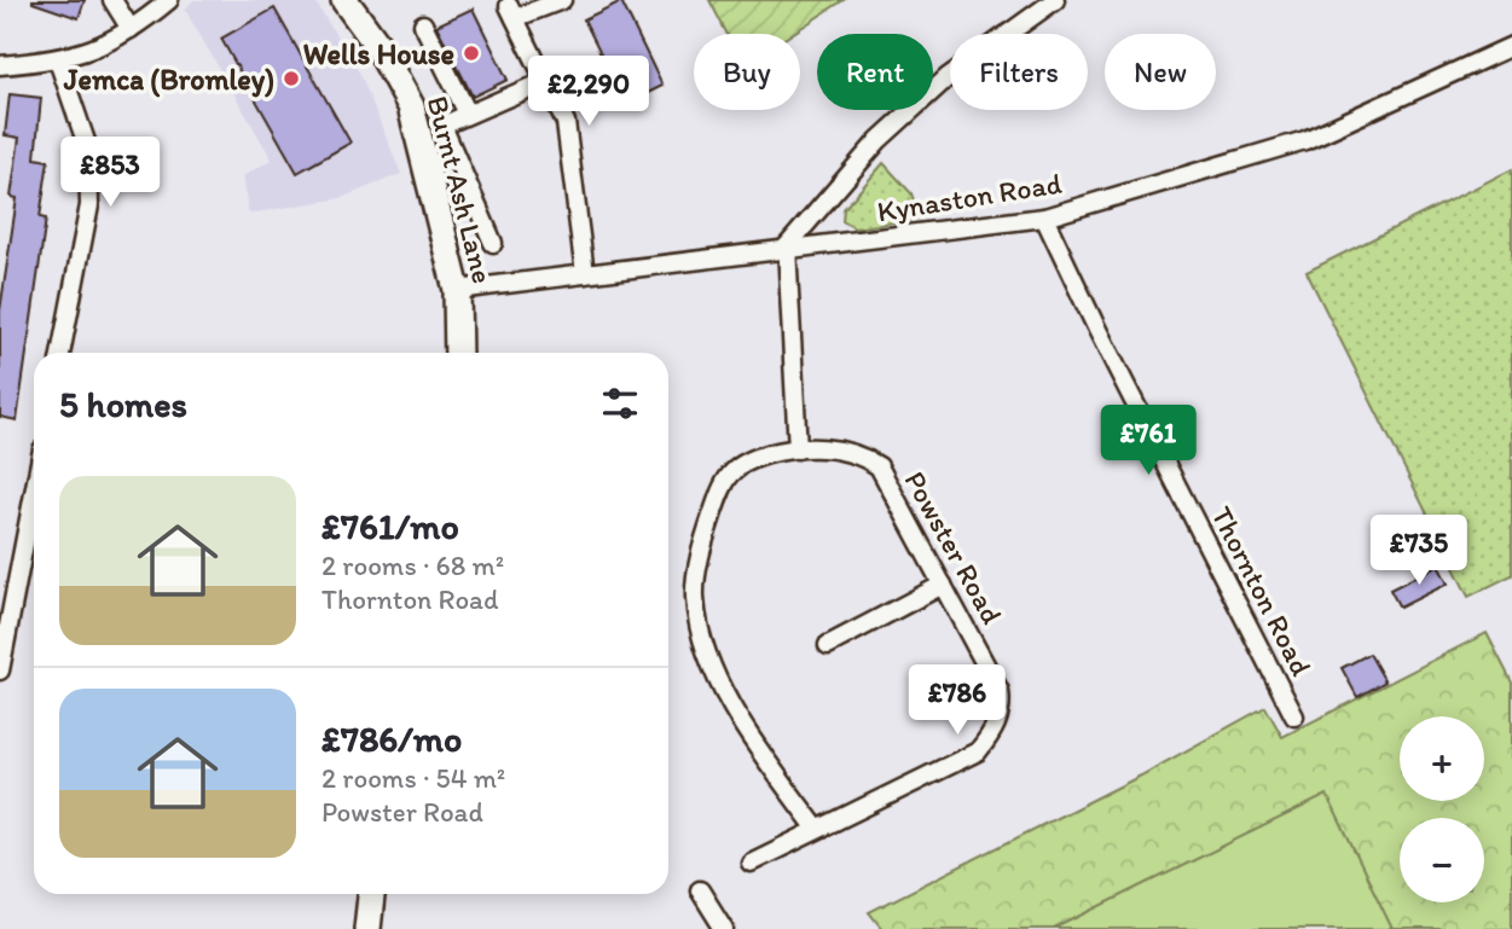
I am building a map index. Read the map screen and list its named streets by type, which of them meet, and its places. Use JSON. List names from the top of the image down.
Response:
{
  "streets": {
    "main road": ["Burnt Ash Lane"],
    "street": ["Kynaston Road", "Powster Road", "Thornton Road"]
  },
  "crossings": [
    ["Burnt Ash Lane", "Kynaston Road"],
    ["Kynaston Road", "Thornton Road"]
  ],
  "places": ["Wells House", "Jemca (Bromley)"],
  "page": {
    "chip": [
      "Buy",
      "Rent",
      "Filters",
      "New"
    ],
    "price": [
      "£2,290",
      "£853",
      "£761",
      "£735",
      "£786"
    ],
    "heading": "5 homes",
    "list": [
      {
        "name": "£761/mo",
        "note": "2 rooms · 68 m² · Thornton Road"
      },
      {
        "name": "£786/mo",
        "note": "2 rooms · 54 m² · Powster Road"
      }
    ],
    "map_buttons": ["+", "−"]
  }
}
